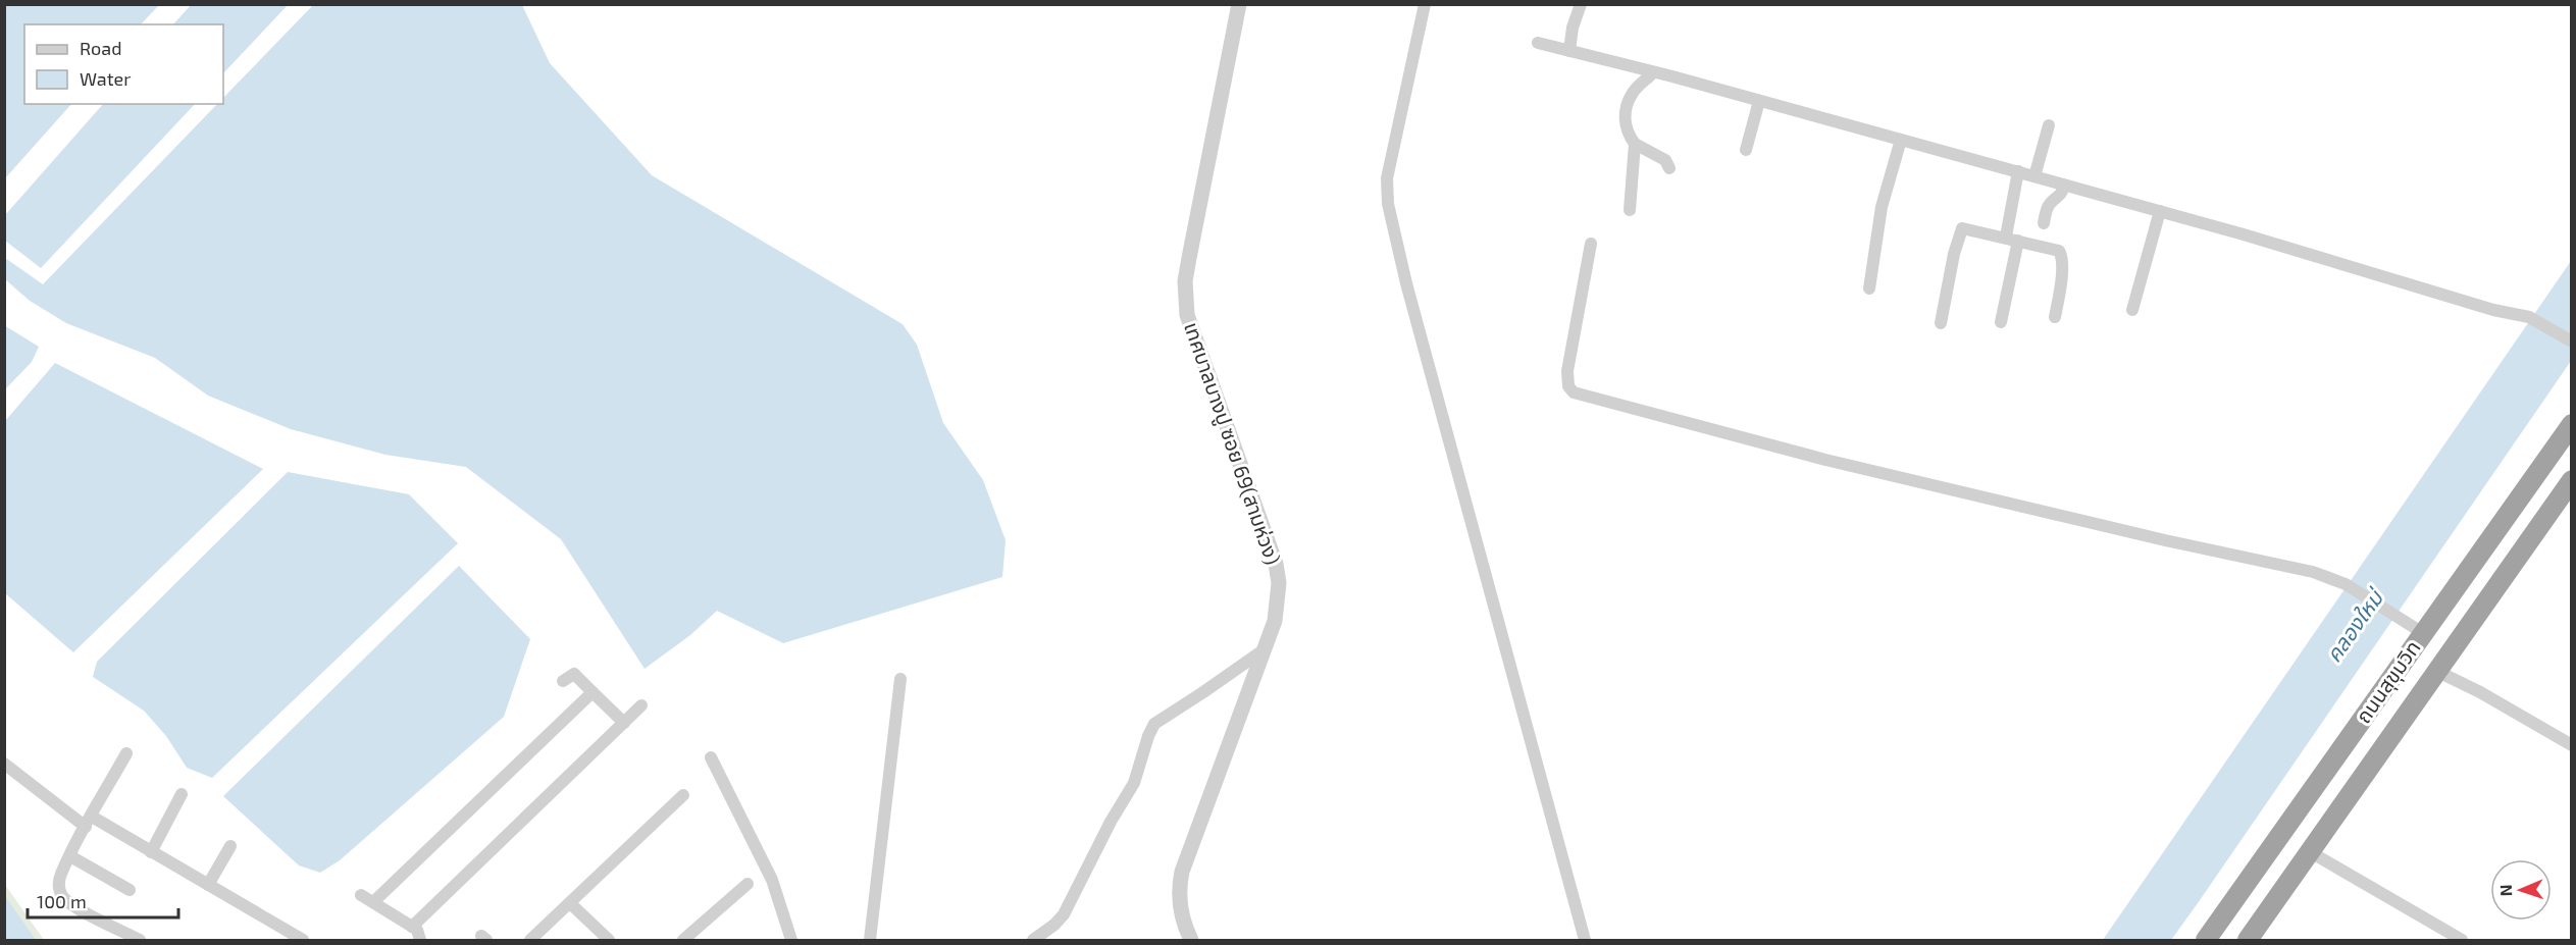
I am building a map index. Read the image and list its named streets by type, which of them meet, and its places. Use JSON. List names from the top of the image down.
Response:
{
  "streets": {
    "highway": ["ถนนสุขุมวิท"],
    "street": ["เทศบาลบางปู ซอย 69(สามห่วง)"]
  },
  "water": ["คลองใหม่"],
  "legend": ["Road", "Water"],
  "scale_bar": "100 m",
  "north": "left"
}
